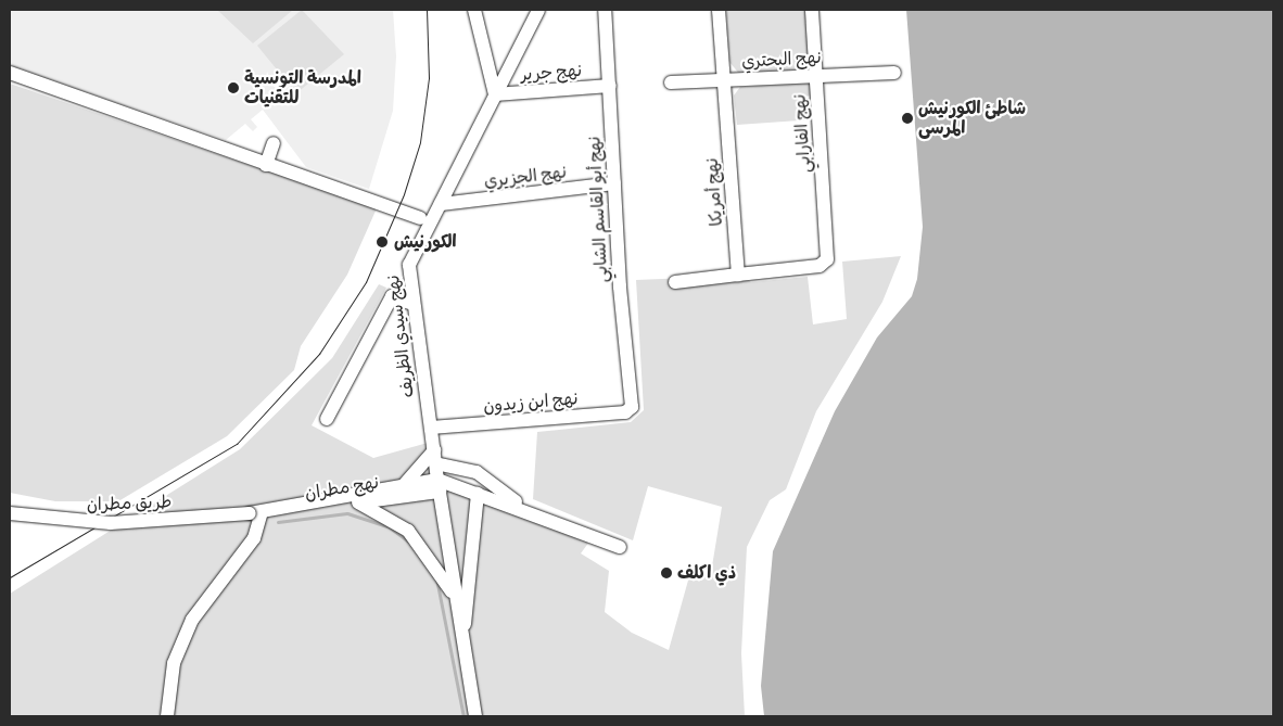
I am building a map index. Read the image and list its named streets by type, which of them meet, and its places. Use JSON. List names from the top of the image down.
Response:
{
  "streets": {
    "street": [
      "نهج البحتري",
      "نهج جرير",
      "نهج الفارابي",
      "نهج الجزيري",
      "نهج أمريكا",
      "نهج أبو القاسم الشابي",
      "نهج سيدي الظريف",
      "نهج ابن زيدون",
      "نهج مطران",
      "طريق مطران"
    ]
  },
  "crossings": [
    ["نهج البحتري", "نهج الفارابي"],
    ["نهج البحتري", "نهج أمريكا"],
    ["نهج جرير", "نهج أبو القاسم الشابي"],
    ["نهج جرير", "نهج سيدي الظريف"],
    ["نهج الفارابي", "نهج أمريكا"],
    ["نهج الجزيري", "نهج أبو القاسم الشابي"],
    ["نهج الجزيري", "نهج سيدي الظريف"],
    ["نهج أبو القاسم الشابي", "نهج ابن زيدون"],
    ["نهج سيدي الظريف", "نهج ابن زيدون"],
    ["نهج سيدي الظريف", "نهج مطران"],
    ["نهج مطران", "طريق مطران"]
  ],
  "places": [
    "المدرسة التونسية للتقنيات",
    "شاطئ الكورنيش المرسى",
    "الكورنيش",
    "ذي اكلف"
  ]
}
